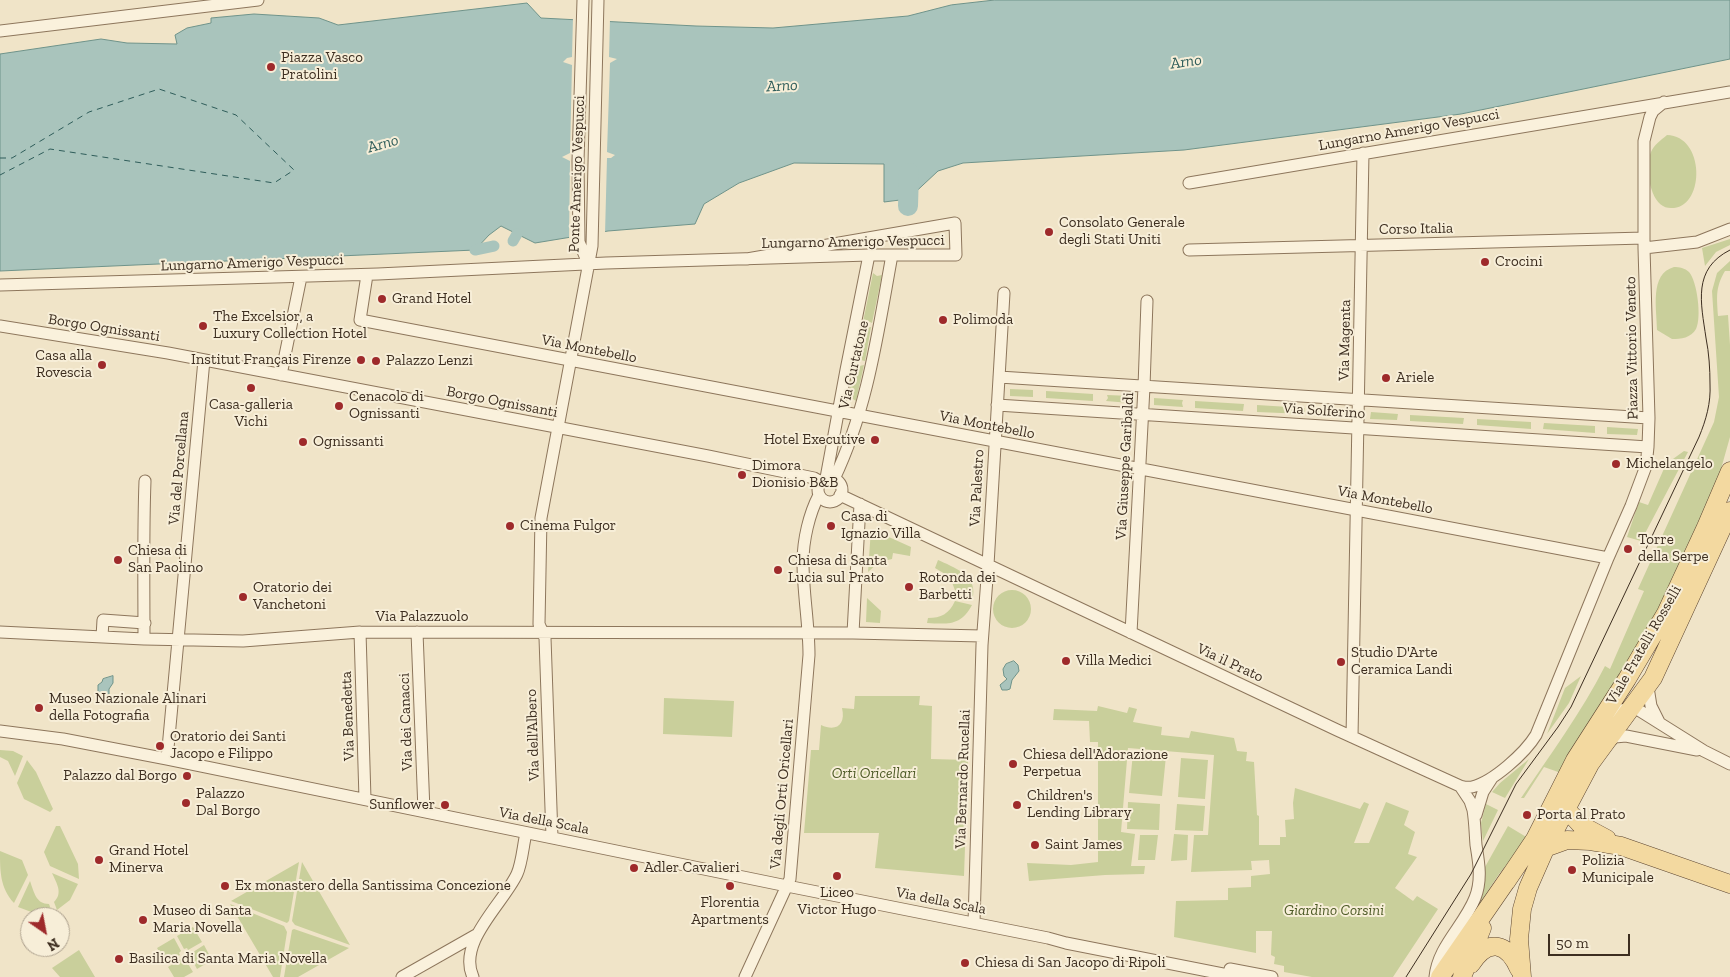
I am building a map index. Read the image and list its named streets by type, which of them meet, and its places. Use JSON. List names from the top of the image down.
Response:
{
  "streets": {
    "main road": ["Viale Fratelli Rosselli"],
    "street": [
      "Lungarno Amerigo Vespucci",
      "Ponte Amerigo Vespucci",
      "Corso Italia",
      "Borgo Ognissanti",
      "Via Magenta",
      "Piazza Vittorio Veneto",
      "Via Montebello",
      "Via Curtatone",
      "Via Solferino",
      "Via Giuseppe Garibaldi",
      "Via del Porcellana",
      "Via Palestro",
      "Via Palazzuolo",
      "Via il Prato",
      "Via Benedetta",
      "Via dei Canacci",
      "Via dell'Albero",
      "Via Bernardo Rucellai",
      "Via degli Orti Oricellari",
      "Via della Scala"
    ]
  },
  "crossings": [
    ["Lungarno Amerigo Vespucci", "Ponte Amerigo Vespucci"],
    ["Lungarno Amerigo Vespucci", "Via Magenta"],
    ["Lungarno Amerigo Vespucci", "Piazza Vittorio Veneto"],
    ["Lungarno Amerigo Vespucci", "Via Montebello"],
    ["Lungarno Amerigo Vespucci", "Via Curtatone"],
    ["Lungarno Amerigo Vespucci", "Via dell'Albero"],
    ["Ponte Amerigo Vespucci", "Via dell'Albero"],
    ["Corso Italia", "Via Magenta"],
    ["Corso Italia", "Piazza Vittorio Veneto"],
    ["Borgo Ognissanti", "Via Curtatone"],
    ["Borgo Ognissanti", "Via del Porcellana"],
    ["Borgo Ognissanti", "Via il Prato"],
    ["Borgo Ognissanti", "Via dell'Albero"],
    ["Borgo Ognissanti", "Via degli Orti Oricellari"],
    ["Via Magenta", "Via Montebello"],
    ["Via Magenta", "Via Solferino"],
    ["Via Magenta", "Via il Prato"],
    ["Piazza Vittorio Veneto", "Via Solferino"],
    ["Via Montebello", "Via Curtatone"],
    ["Via Montebello", "Via Giuseppe Garibaldi"],
    ["Via Montebello", "Via Palestro"],
    ["Via Montebello", "Via dell'Albero"],
    ["Via Curtatone", "Via il Prato"],
    ["Via Curtatone", "Via degli Orti Oricellari"],
    ["Via Solferino", "Via Giuseppe Garibaldi"],
    ["Via Solferino", "Via Palestro"],
    ["Via Giuseppe Garibaldi", "Via il Prato"],
    ["Via del Porcellana", "Via Palazzuolo"],
    ["Via del Porcellana", "Via della Scala"],
    ["Via Palestro", "Via il Prato"],
    ["Via Palazzuolo", "Via Benedetta"],
    ["Via Palazzuolo", "Via dei Canacci"],
    ["Via Palazzuolo", "Via dell'Albero"],
    ["Via Palazzuolo", "Via degli Orti Oricellari"],
    ["Via il Prato", "Via degli Orti Oricellari"],
    ["Via Benedetta", "Via della Scala"],
    ["Via dei Canacci", "Via della Scala"],
    ["Via dell'Albero", "Via della Scala"],
    ["Via Bernardo Rucellai", "Via della Scala"],
    ["Via degli Orti Oricellari", "Via della Scala"]
  ],
  "water": ["Arno"],
  "parks": ["Orti Oricellari", "Giardino Corsini"],
  "places": [
    "Piazza Vasco Pratolini",
    "Consolato Generale degli Stati Uniti",
    "Crocini",
    "Grand Hotel",
    "Polimoda",
    "The Excelsior, a Luxury Collection Hotel",
    "Institut Français Firenze",
    "Palazzo Lenzi",
    "Casa alla Rovescia",
    "Ariele",
    "Casa-galleria Vichi",
    "Cenacolo di Ognissanti",
    "Hotel Executive",
    "Ognissanti",
    "Michelangelo",
    "Dimora Dionisio B&B",
    "Cinema Fulgor",
    "Casa di Ignazio Villa",
    "Torre della Serpe",
    "Chiesa di San Paolino",
    "Chiesa di Santa Lucia sul Prato",
    "Rotonda dei Barbetti",
    "Oratorio dei Vanchetoni",
    "Villa Medici",
    "Studio D'Arte Ceramica Landi",
    "Museo Nazionale Alinari della Fotografia",
    "Oratorio dei Santi Jacopo e Filippo",
    "Chiesa dell'Adorazione Perpetua",
    "Palazzo dal Borgo",
    "Palazzo Dal Borgo",
    "Sunflower",
    "Children's Lending Library",
    "Porta al Prato",
    "Saint James",
    "Grand Hotel Minerva",
    "Adler Cavalieri",
    "Polizia Municipale",
    "Liceo Victor Hugo",
    "Ex monastero della Santissima Concezione",
    "Florentia Apartments",
    "Museo di Santa Maria Novella",
    "Basilica di Santa Maria Novella",
    "Chiesa di San Jacopo di Ripoli"
  ],
  "scale_bar": "50 m",
  "north": "bottom right"
}
